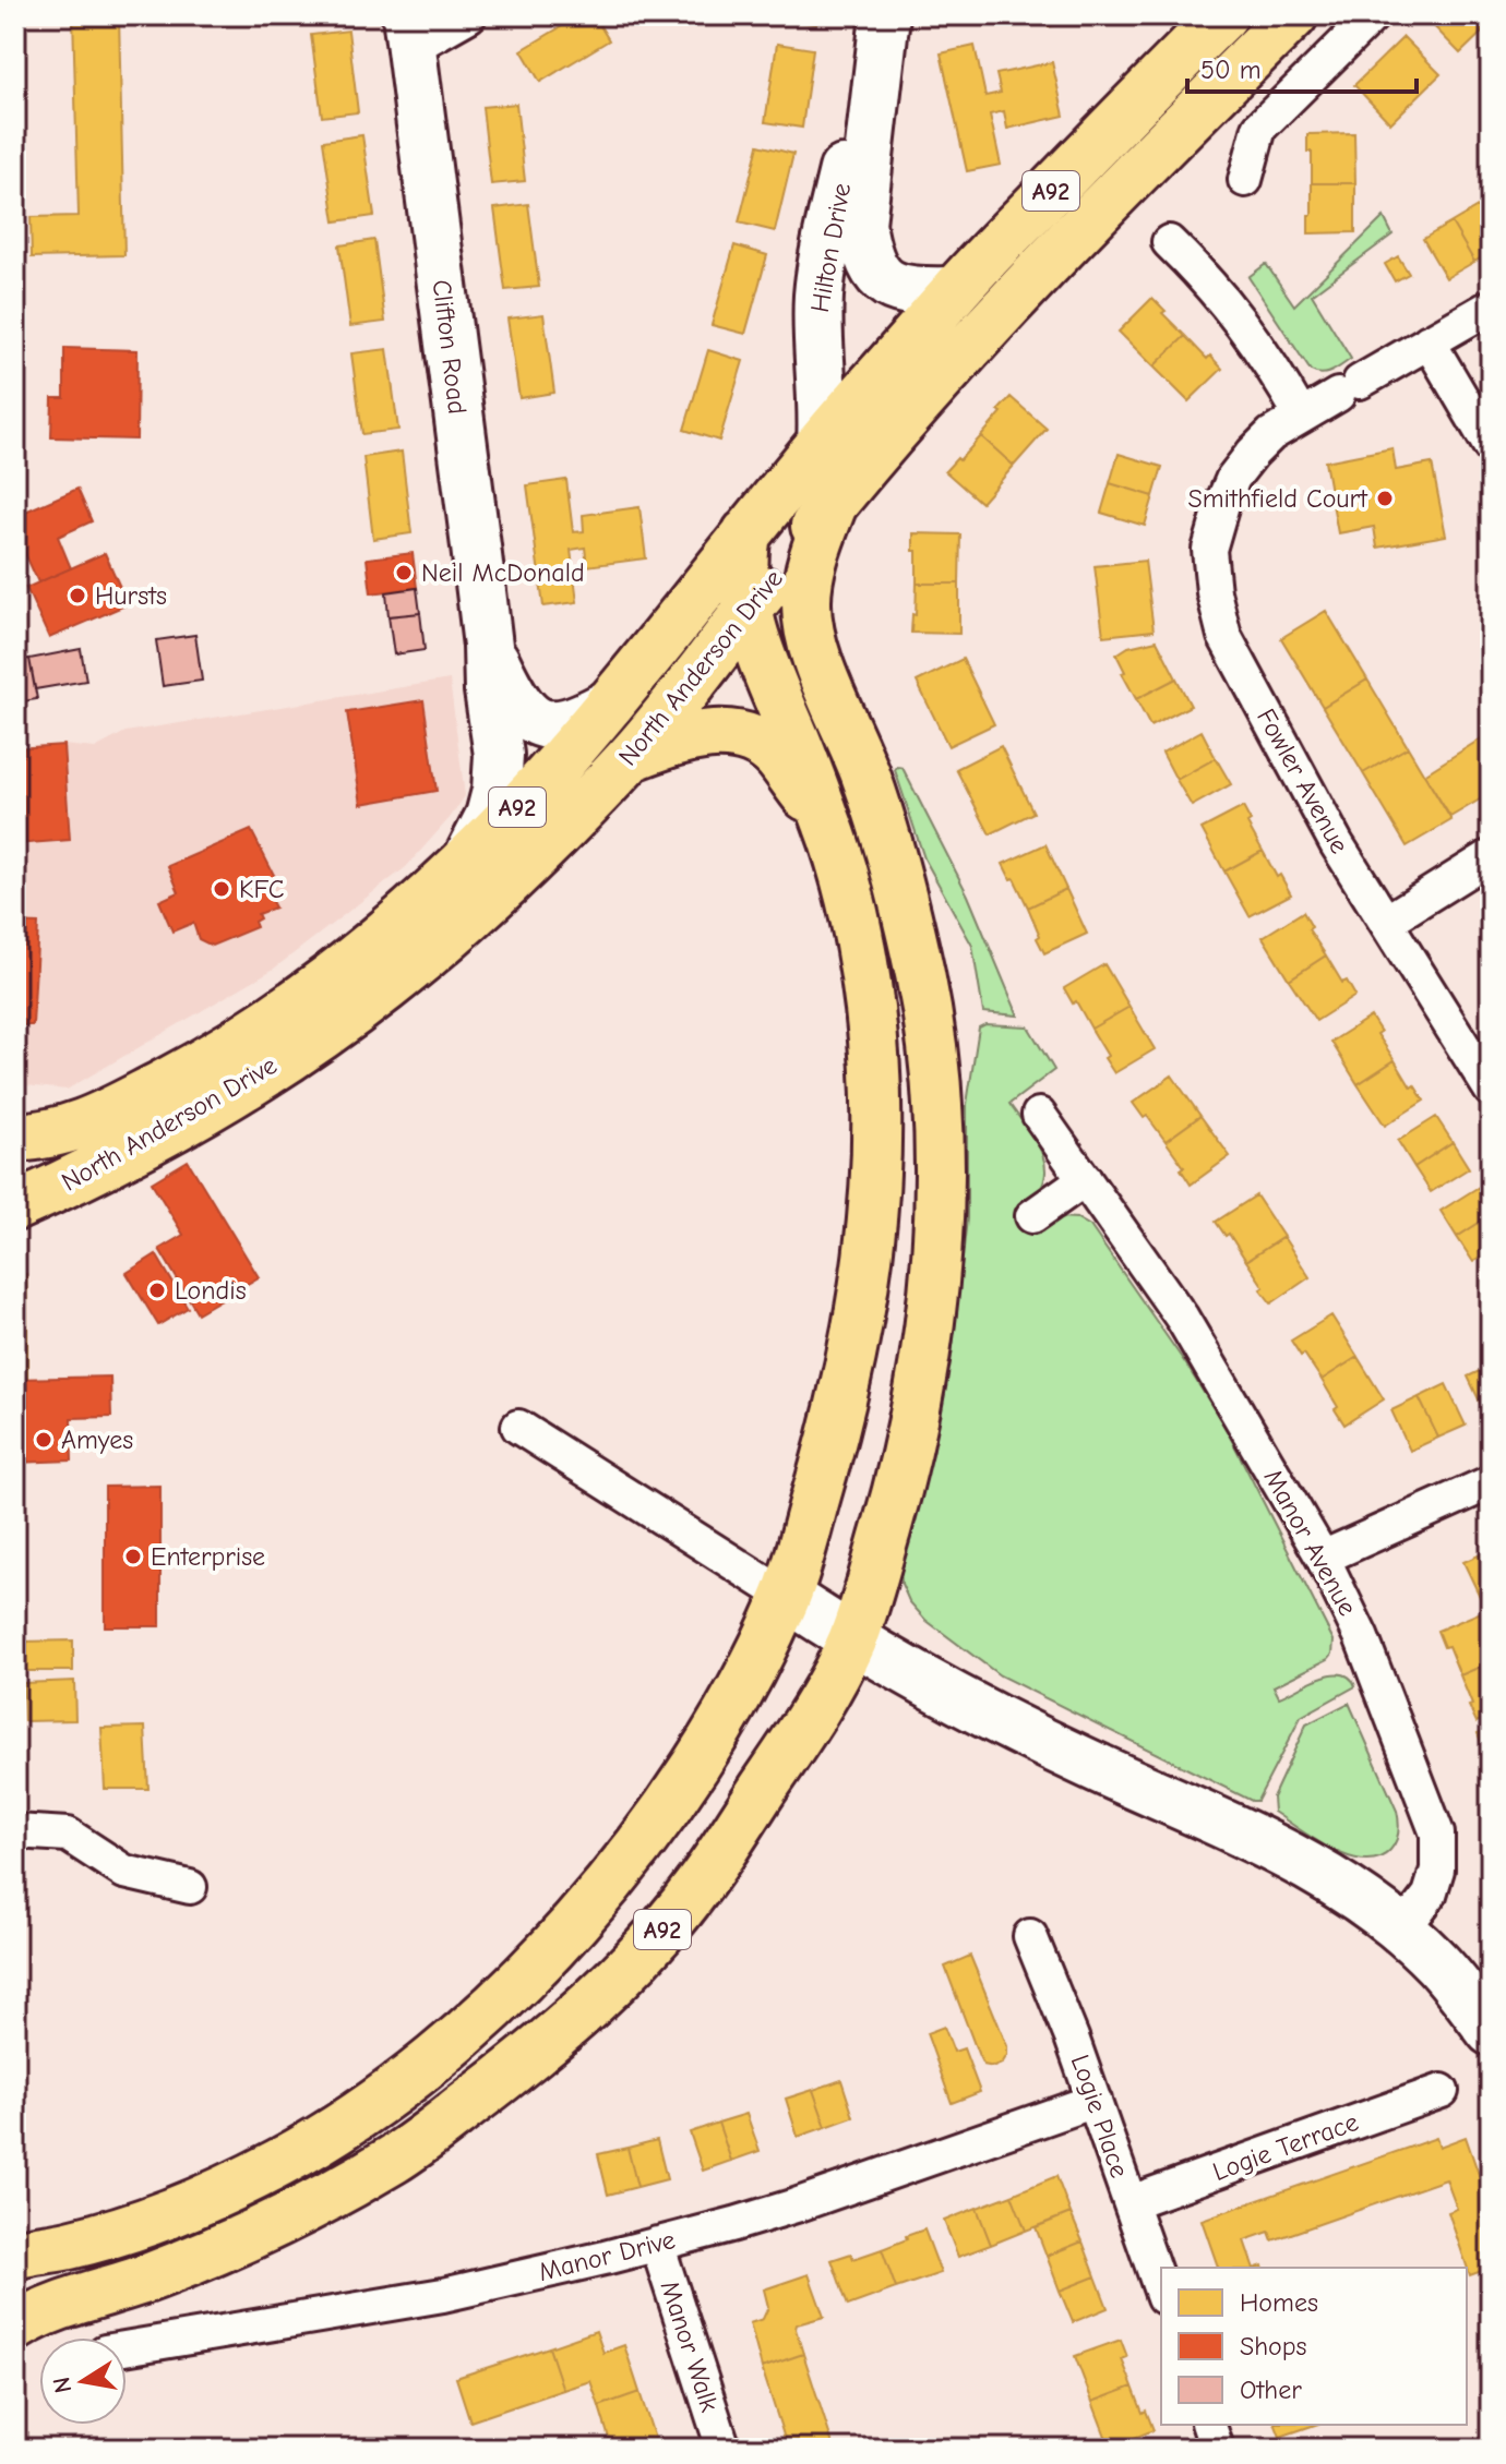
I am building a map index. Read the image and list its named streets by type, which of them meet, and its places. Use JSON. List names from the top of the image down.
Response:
{
  "streets": {
    "main road": ["A92", "North Anderson Drive"],
    "street": [
      "Hilton Drive",
      "Clifton Road",
      "Fowler Avenue",
      "Manor Avenue",
      "Logie Place",
      "Logie Terrace",
      "Manor Drive",
      "Manor Walk"
    ]
  },
  "crossings": [
    ["A92", "North Anderson Drive"],
    ["Hilton Drive", "North Anderson Drive"],
    ["Clifton Road", "North Anderson Drive"],
    ["Logie Place", "Logie Terrace"],
    ["Logie Place", "Manor Drive"],
    ["Manor Drive", "Manor Walk"]
  ],
  "places": [
    "Smithfield Court",
    "Neil McDonald",
    "Hursts",
    "KFC",
    "Londis",
    "Amyes",
    "Enterprise"
  ],
  "legend": ["Homes", "Shops", "Other"],
  "scale_bar": "50 m",
  "north": "left"
}
